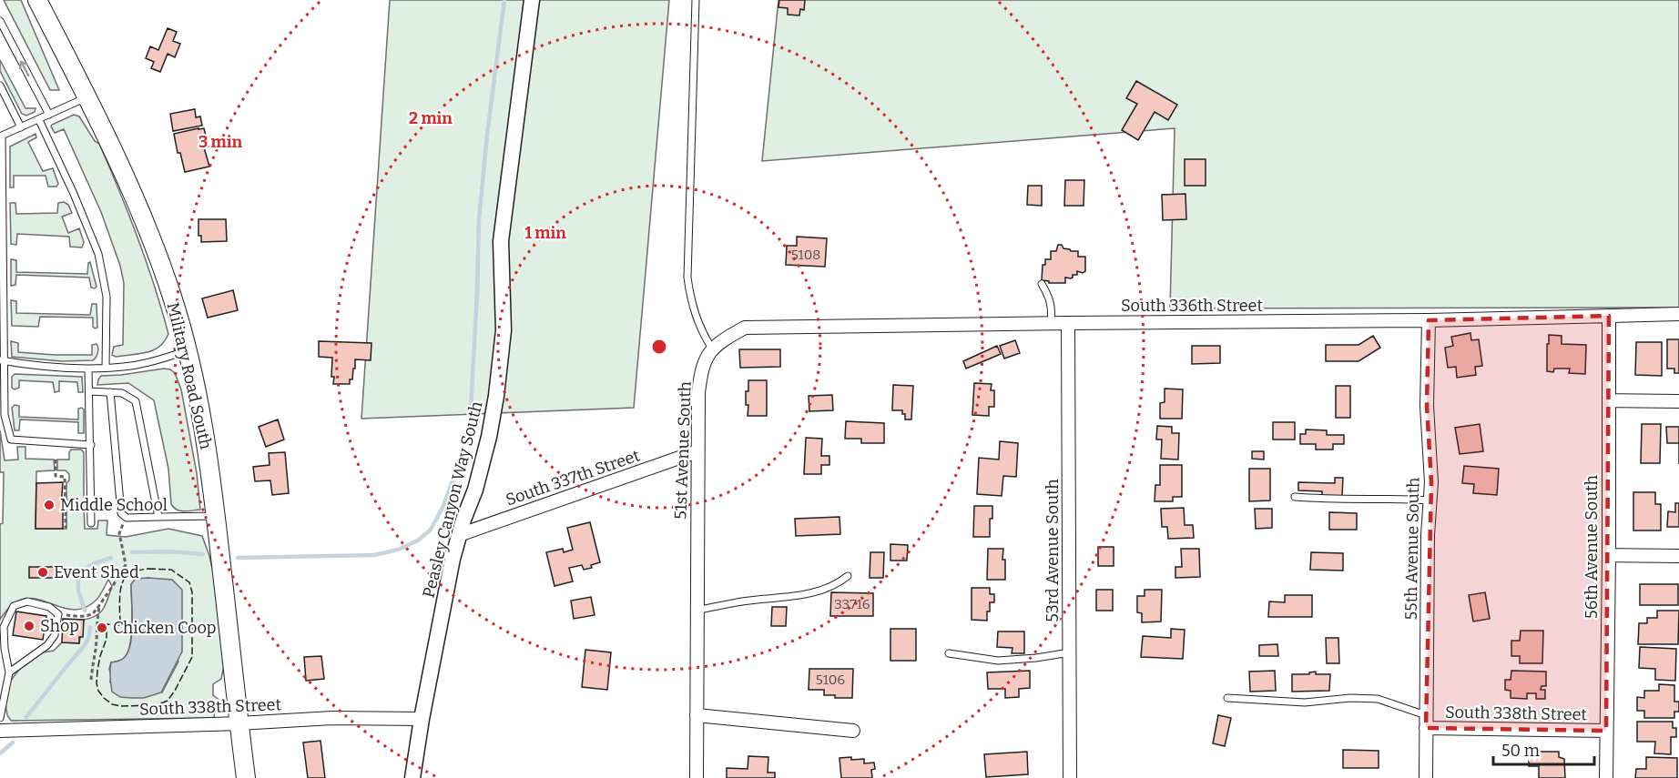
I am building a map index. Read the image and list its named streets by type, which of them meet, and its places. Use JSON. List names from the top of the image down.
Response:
{
  "streets": {
    "main road": ["Military Road South"],
    "street": [
      "South 336th Street",
      "51st Avenue South",
      "South 337th Street",
      "Peasley Canyon Way South",
      "56th Avenue South",
      "55th Avenue South",
      "53rd Avenue South",
      "South 338th Street"
    ]
  },
  "crossings": [
    ["South 336th Street", "51st Avenue South"],
    ["South 336th Street", "56th Avenue South"],
    ["South 336th Street", "55th Avenue South"],
    ["South 336th Street", "53rd Avenue South"],
    ["Military Road South", "South 338th Street"],
    ["51st Avenue South", "South 337th Street"],
    ["South 337th Street", "Peasley Canyon Way South"],
    ["Peasley Canyon Way South", "South 338th Street"],
    ["56th Avenue South", "South 338th Street"],
    ["55th Avenue South", "South 338th Street"]
  ],
  "places": [
    "Middle School",
    "Event Shed",
    "Shop",
    "Chicken Coop"
  ],
  "house_numbers": ["5108", "33716", "5106"],
  "scale_bar": "50 m",
  "rings": ["2 min", "3 min", "1 min"]
}
